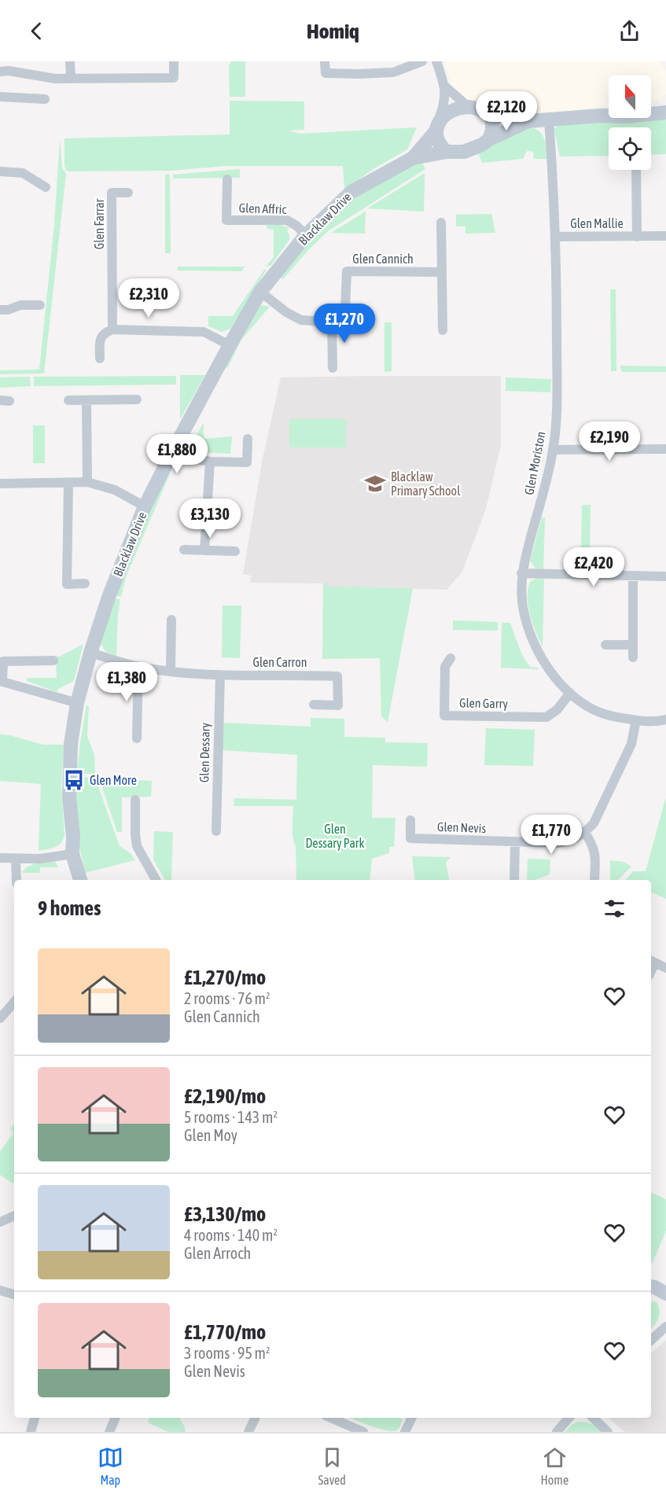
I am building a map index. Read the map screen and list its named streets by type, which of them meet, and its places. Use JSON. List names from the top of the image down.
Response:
{
  "streets": {
    "street": [
      "Glen Affric",
      "Blacklaw Drive",
      "Glen Mallie",
      "Glen Farrar",
      "Glen Cannich",
      "Glen Moriston",
      "Glen Carron",
      "Glen Garry",
      "Glen Dessary",
      "Glen Nevis"
    ]
  },
  "crossings": [
    ["Glen Affric", "Blacklaw Drive"],
    ["Blacklaw Drive", "Glen Carron"],
    ["Glen Mallie", "Glen Moriston"],
    ["Glen Moriston", "Glen Garry"],
    ["Glen Carron", "Glen Dessary"]
  ],
  "parks": ["Glen Dessary Park"],
  "places": {
    "school or university": ["Blacklaw Primary School"],
    "bus stop": ["Glen More"]
  },
  "north": "top",
  "page": {
    "header": "Homiq",
    "price": [
      "£2,120",
      "£2,310",
      "£1,270",
      "£2,190",
      "£1,880",
      "£3,130",
      "£2,420",
      "£1,380",
      "£1,770"
    ],
    "heading": "9 homes",
    "list": [
      {
        "name": "£1,270/mo",
        "note": "2 rooms · 76 m² · Glen Cannich"
      },
      {
        "name": "£2,190/mo",
        "note": "5 rooms · 143 m² · Glen Moy"
      },
      {
        "name": "£3,130/mo",
        "note": "4 rooms · 140 m² · Glen Arroch"
      },
      {
        "name": "£1,770/mo",
        "note": "3 rooms · 95 m² · Glen Nevis"
      }
    ],
    "tabs": ["Map", "Saved", "Home"]
  }
}
